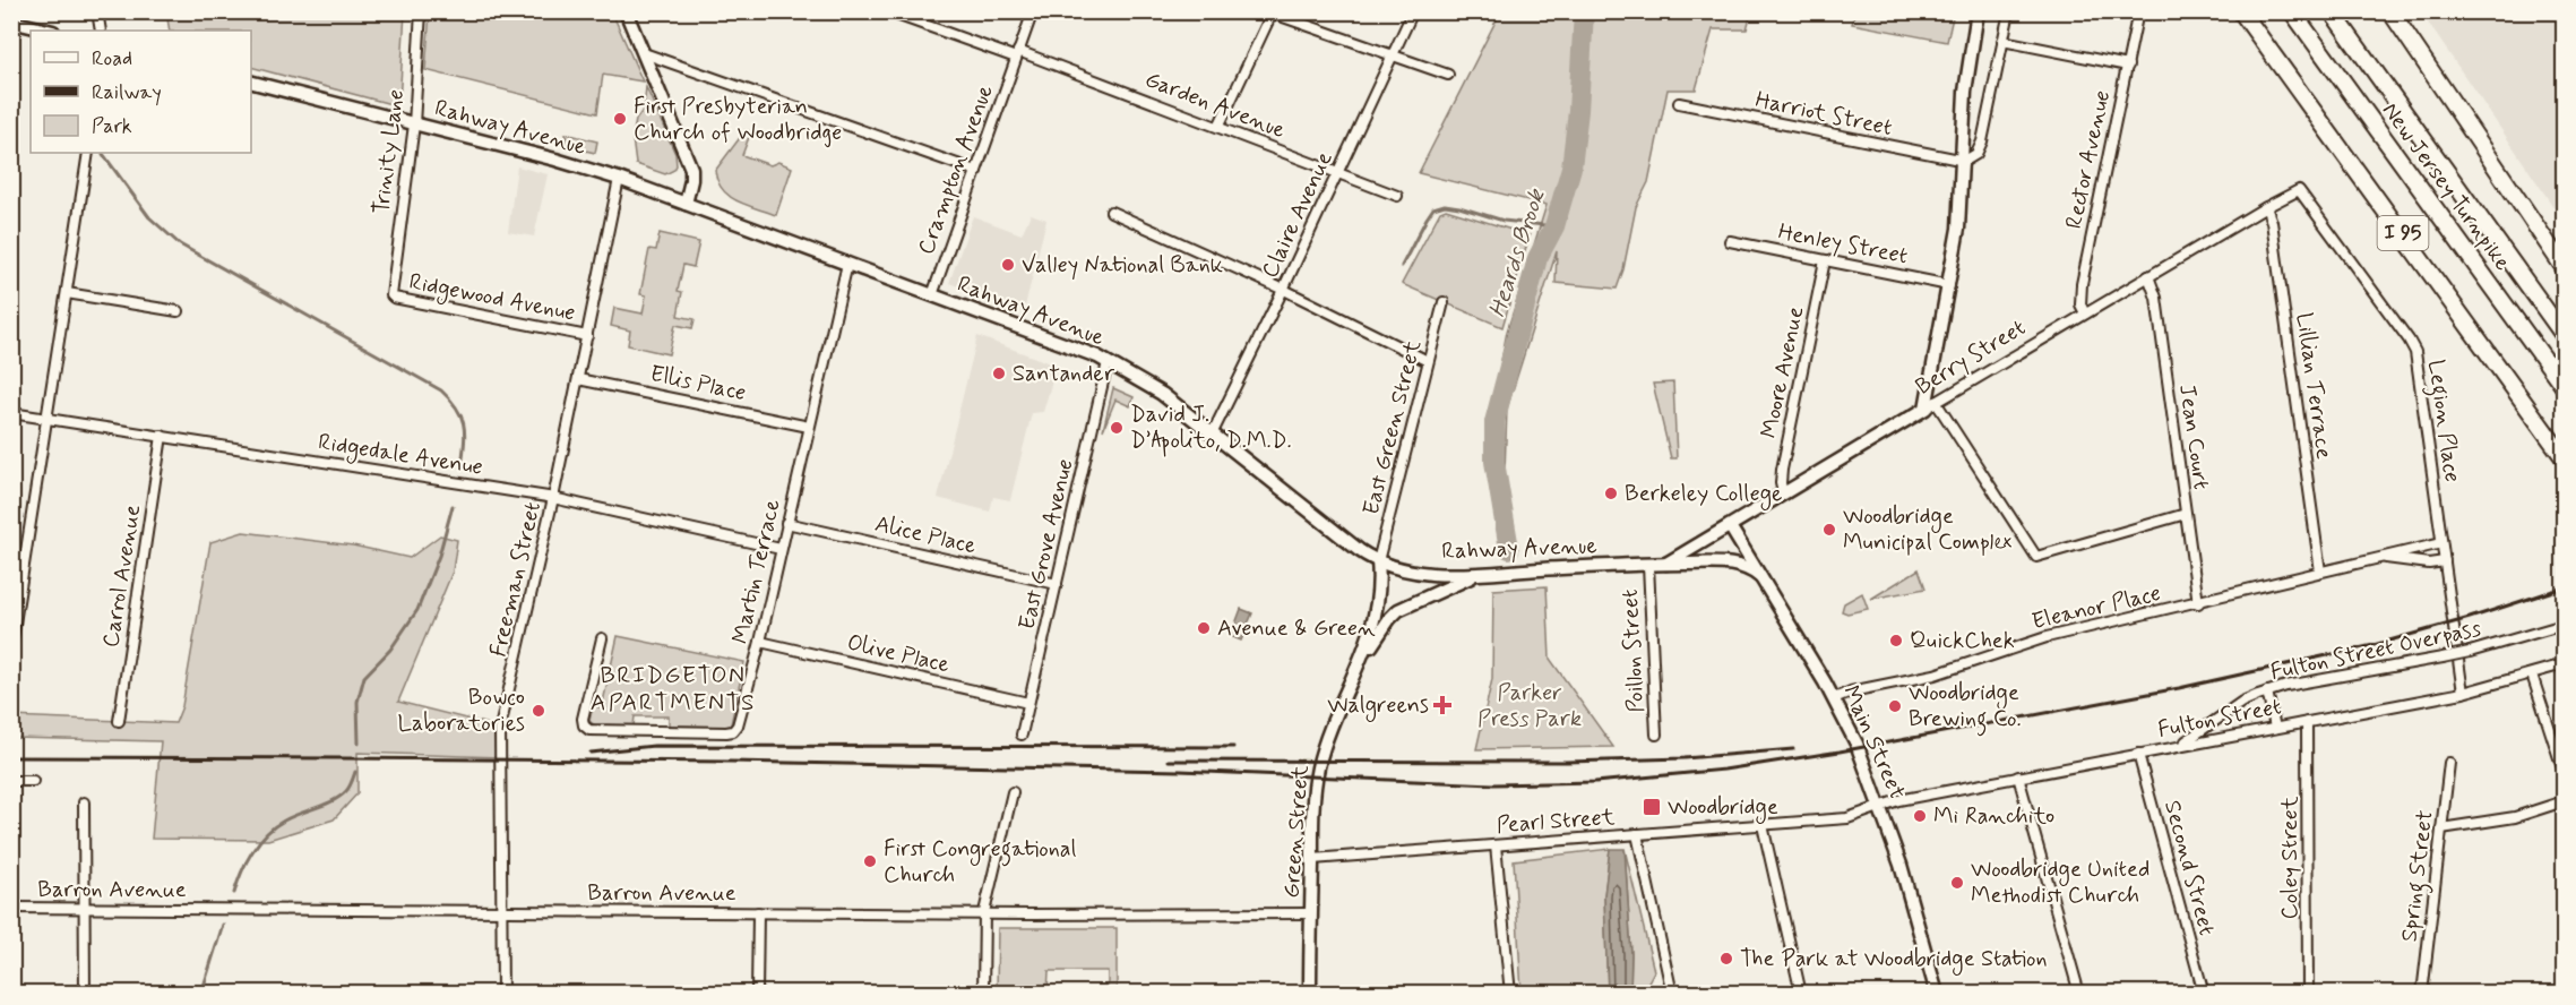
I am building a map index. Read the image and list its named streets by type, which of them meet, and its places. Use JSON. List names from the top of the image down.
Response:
{
  "streets": {
    "highway": ["New Jersey Turnpike", "I 95"],
    "street": [
      "Garden Avenue",
      "Harriot Street",
      "Rahway Avenue",
      "Trinity Lane",
      "Rector Avenue",
      "Crampton Avenue",
      "Claire Avenue",
      "Henley Street",
      "Ridgewood Avenue",
      "Berry Street",
      "Moore Avenue",
      "Ellis Place",
      "Lillian Terrace",
      "Legion Place",
      "East Green Street",
      "Jean Court",
      "Ridgedale Avenue",
      "Alice Place",
      "East Grove Avenue",
      "Martin Terrace",
      "Carrol Avenue",
      "Freeman Street",
      "Eleanor Place",
      "Poillon Street",
      "Fulton Street Overpass",
      "Olive Place",
      "Fulton Street",
      "Main Street",
      "Pearl Street",
      "Green Street",
      "Coley Street",
      "Second Street",
      "Spring Street",
      "Barron Avenue"
    ]
  },
  "crossings": [
    ["Garden Avenue", "Crampton Avenue"],
    ["Garden Avenue", "Claire Avenue"],
    ["Rahway Avenue", "Trinity Lane"],
    ["Rahway Avenue", "Crampton Avenue"],
    ["Rahway Avenue", "Claire Avenue"],
    ["Rahway Avenue", "Berry Street"],
    ["Rahway Avenue", "East Green Street"],
    ["Rahway Avenue", "East Grove Avenue"],
    ["Rahway Avenue", "Martin Terrace"],
    ["Rahway Avenue", "Freeman Street"],
    ["Rahway Avenue", "Poillon Street"],
    ["Rahway Avenue", "Main Street"],
    ["Rahway Avenue", "Green Street"],
    ["Trinity Lane", "Ridgewood Avenue"],
    ["Rector Avenue", "Berry Street"],
    ["Henley Street", "Moore Avenue"],
    ["Ridgewood Avenue", "Freeman Street"],
    ["Berry Street", "Moore Avenue"],
    ["Berry Street", "Lillian Terrace"],
    ["Berry Street", "Legion Place"],
    ["Berry Street", "Jean Court"],
    ["Berry Street", "Main Street"],
    ["Ellis Place", "Martin Terrace"],
    ["Ellis Place", "Freeman Street"],
    ["Lillian Terrace", "Eleanor Place"],
    ["Legion Place", "Eleanor Place"],
    ["Legion Place", "Fulton Street"],
    ["East Green Street", "Green Street"],
    ["Jean Court", "Eleanor Place"],
    ["Ridgedale Avenue", "Martin Terrace"],
    ["Ridgedale Avenue", "Carrol Avenue"],
    ["Ridgedale Avenue", "Freeman Street"],
    ["Alice Place", "East Grove Avenue"],
    ["Alice Place", "Martin Terrace"],
    ["East Grove Avenue", "Olive Place"],
    ["Martin Terrace", "Olive Place"],
    ["Freeman Street", "Barron Avenue"],
    ["Eleanor Place", "Main Street"],
    ["Fulton Street Overpass", "Fulton Street"],
    ["Fulton Street", "Main Street"],
    ["Fulton Street", "Pearl Street"],
    ["Fulton Street", "Coley Street"],
    ["Fulton Street", "Second Street"],
    ["Main Street", "Pearl Street"],
    ["Pearl Street", "Green Street"],
    ["Green Street", "Barron Avenue"]
  ],
  "districts": ["BRIDGETON APARTMENTS"],
  "water": ["Heards Brook"],
  "parks": ["Parker Press Park"],
  "places": {
    "other": [
      "First Presbyterian Church of Woodbridge",
      "Valley National Bank",
      "Santander",
      "David J. D’Apolito, D.M.D.",
      "Berkeley College",
      "Woodbridge Municipal Complex",
      "Avenue & Green",
      "QuickChek",
      "Woodbridge Brewing Co.",
      "Bowco Laboratories",
      "Mi Ranchito",
      "First Congregational Church",
      "Woodbridge United Methodist Church",
      "The Park at Woodbridge Station"
    ],
    "health": ["Walgreens"],
    "transit": ["Woodbridge"]
  },
  "legend": ["Road", "Railway", "Park"]
}
